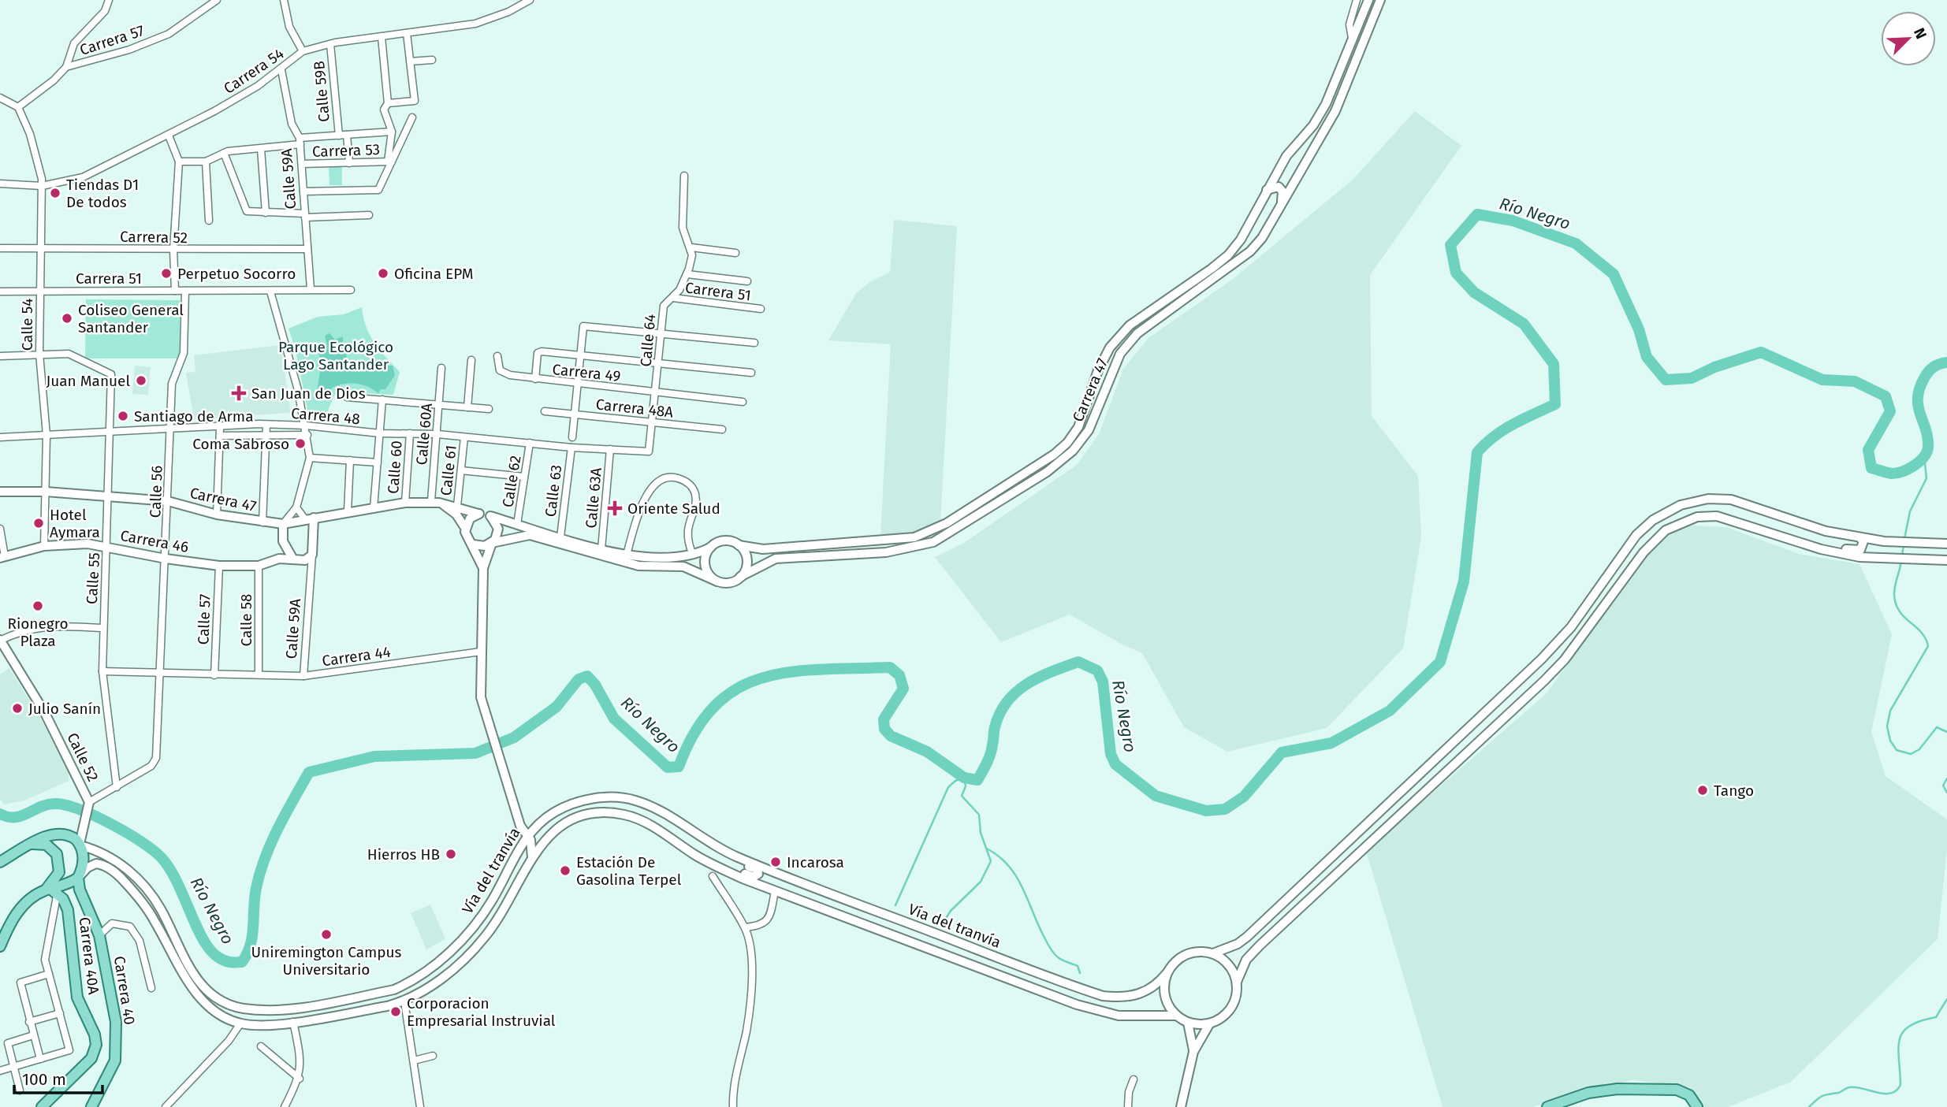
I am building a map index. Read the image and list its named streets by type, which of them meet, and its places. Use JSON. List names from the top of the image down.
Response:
{
  "streets": {
    "main road": [
      "Calle 59A",
      "Carrera 47",
      "Carrera 46",
      "Calle 52",
      "Vía del tranvía",
      "Carrera 40A",
      "Carrera 40"
    ],
    "street": [
      "Carrera 57",
      "Carrera 54",
      "Calle 59B",
      "Carrera 53",
      "Carrera 52",
      "Carrera 51",
      "Calle 54",
      "Calle 64",
      "Carrera 49",
      "Carrera 48A",
      "Carrera 48",
      "Calle 60A",
      "Calle 60",
      "Calle 61",
      "Calle 62",
      "Calle 63",
      "Calle 56",
      "Calle 63A",
      "Calle 55",
      "Calle 57",
      "Calle 58",
      "Carrera 44"
    ]
  },
  "crossings": [
    ["Carrera 57", "Calle 54"],
    ["Carrera 54", "Calle 59B"],
    ["Carrera 54", "Calle 59A"],
    ["Carrera 54", "Calle 54"],
    ["Calle 59B", "Carrera 53"],
    ["Carrera 53", "Calle 59A"],
    ["Calle 59A", "Carrera 52"],
    ["Calle 59A", "Carrera 51"],
    ["Calle 59A", "Carrera 47"],
    ["Calle 59A", "Carrera 46"],
    ["Calle 59A", "Carrera 44"],
    ["Carrera 52", "Calle 54"],
    ["Carrera 51", "Calle 54"],
    ["Carrera 51", "Calle 64"],
    ["Carrera 51", "Calle 56"],
    ["Calle 54", "Carrera 47"],
    ["Calle 54", "Carrera 48"],
    ["Calle 54", "Carrera 46"],
    ["Calle 54", "Calle 55"],
    ["Calle 64", "Carrera 49"],
    ["Calle 64", "Carrera 48A"],
    ["Calle 64", "Carrera 48"],
    ["Carrera 47", "Calle 60A"],
    ["Carrera 47", "Calle 60"],
    ["Carrera 47", "Calle 61"],
    ["Carrera 47", "Calle 56"],
    ["Carrera 47", "Calle 55"],
    ["Carrera 48", "Calle 60A"],
    ["Carrera 48", "Calle 60"],
    ["Carrera 48", "Calle 61"],
    ["Carrera 48", "Calle 62"],
    ["Carrera 48", "Calle 63"],
    ["Carrera 48", "Calle 56"],
    ["Carrera 48", "Calle 63A"],
    ["Carrera 48", "Calle 55"],
    ["Calle 56", "Carrera 46"],
    ["Calle 56", "Calle 55"],
    ["Calle 56", "Carrera 44"],
    ["Carrera 46", "Calle 55"],
    ["Carrera 46", "Calle 57"],
    ["Carrera 46", "Calle 58"],
    ["Calle 55", "Carrera 44"],
    ["Calle 57", "Carrera 44"],
    ["Calle 58", "Carrera 44"],
    ["Vía del tranvía", "Carrera 40"]
  ],
  "water": ["Río Negro"],
  "parks": ["Parque Ecológico Lago Santander"],
  "places": {
    "other": [
      "Tiendas D1 De todos",
      "Perpetuo Socorro",
      "Oficina EPM",
      "Coliseo General Santander",
      "Juan Manuel",
      "Santiago de Arma",
      "Coma Sabroso",
      "Hotel Aymara",
      "Rionegro Plaza",
      "Julio Sanín",
      "Tango",
      "Hierros HB",
      "Incarosa",
      "Estación De Gasolina Terpel",
      "Uniremington Campus Universitario",
      "Corporacion Empresarial Instruvial"
    ],
    "health": ["San Juan de Dios", "Oriente Salud"]
  },
  "scale_bar": "100 m",
  "north": "top right"
}
